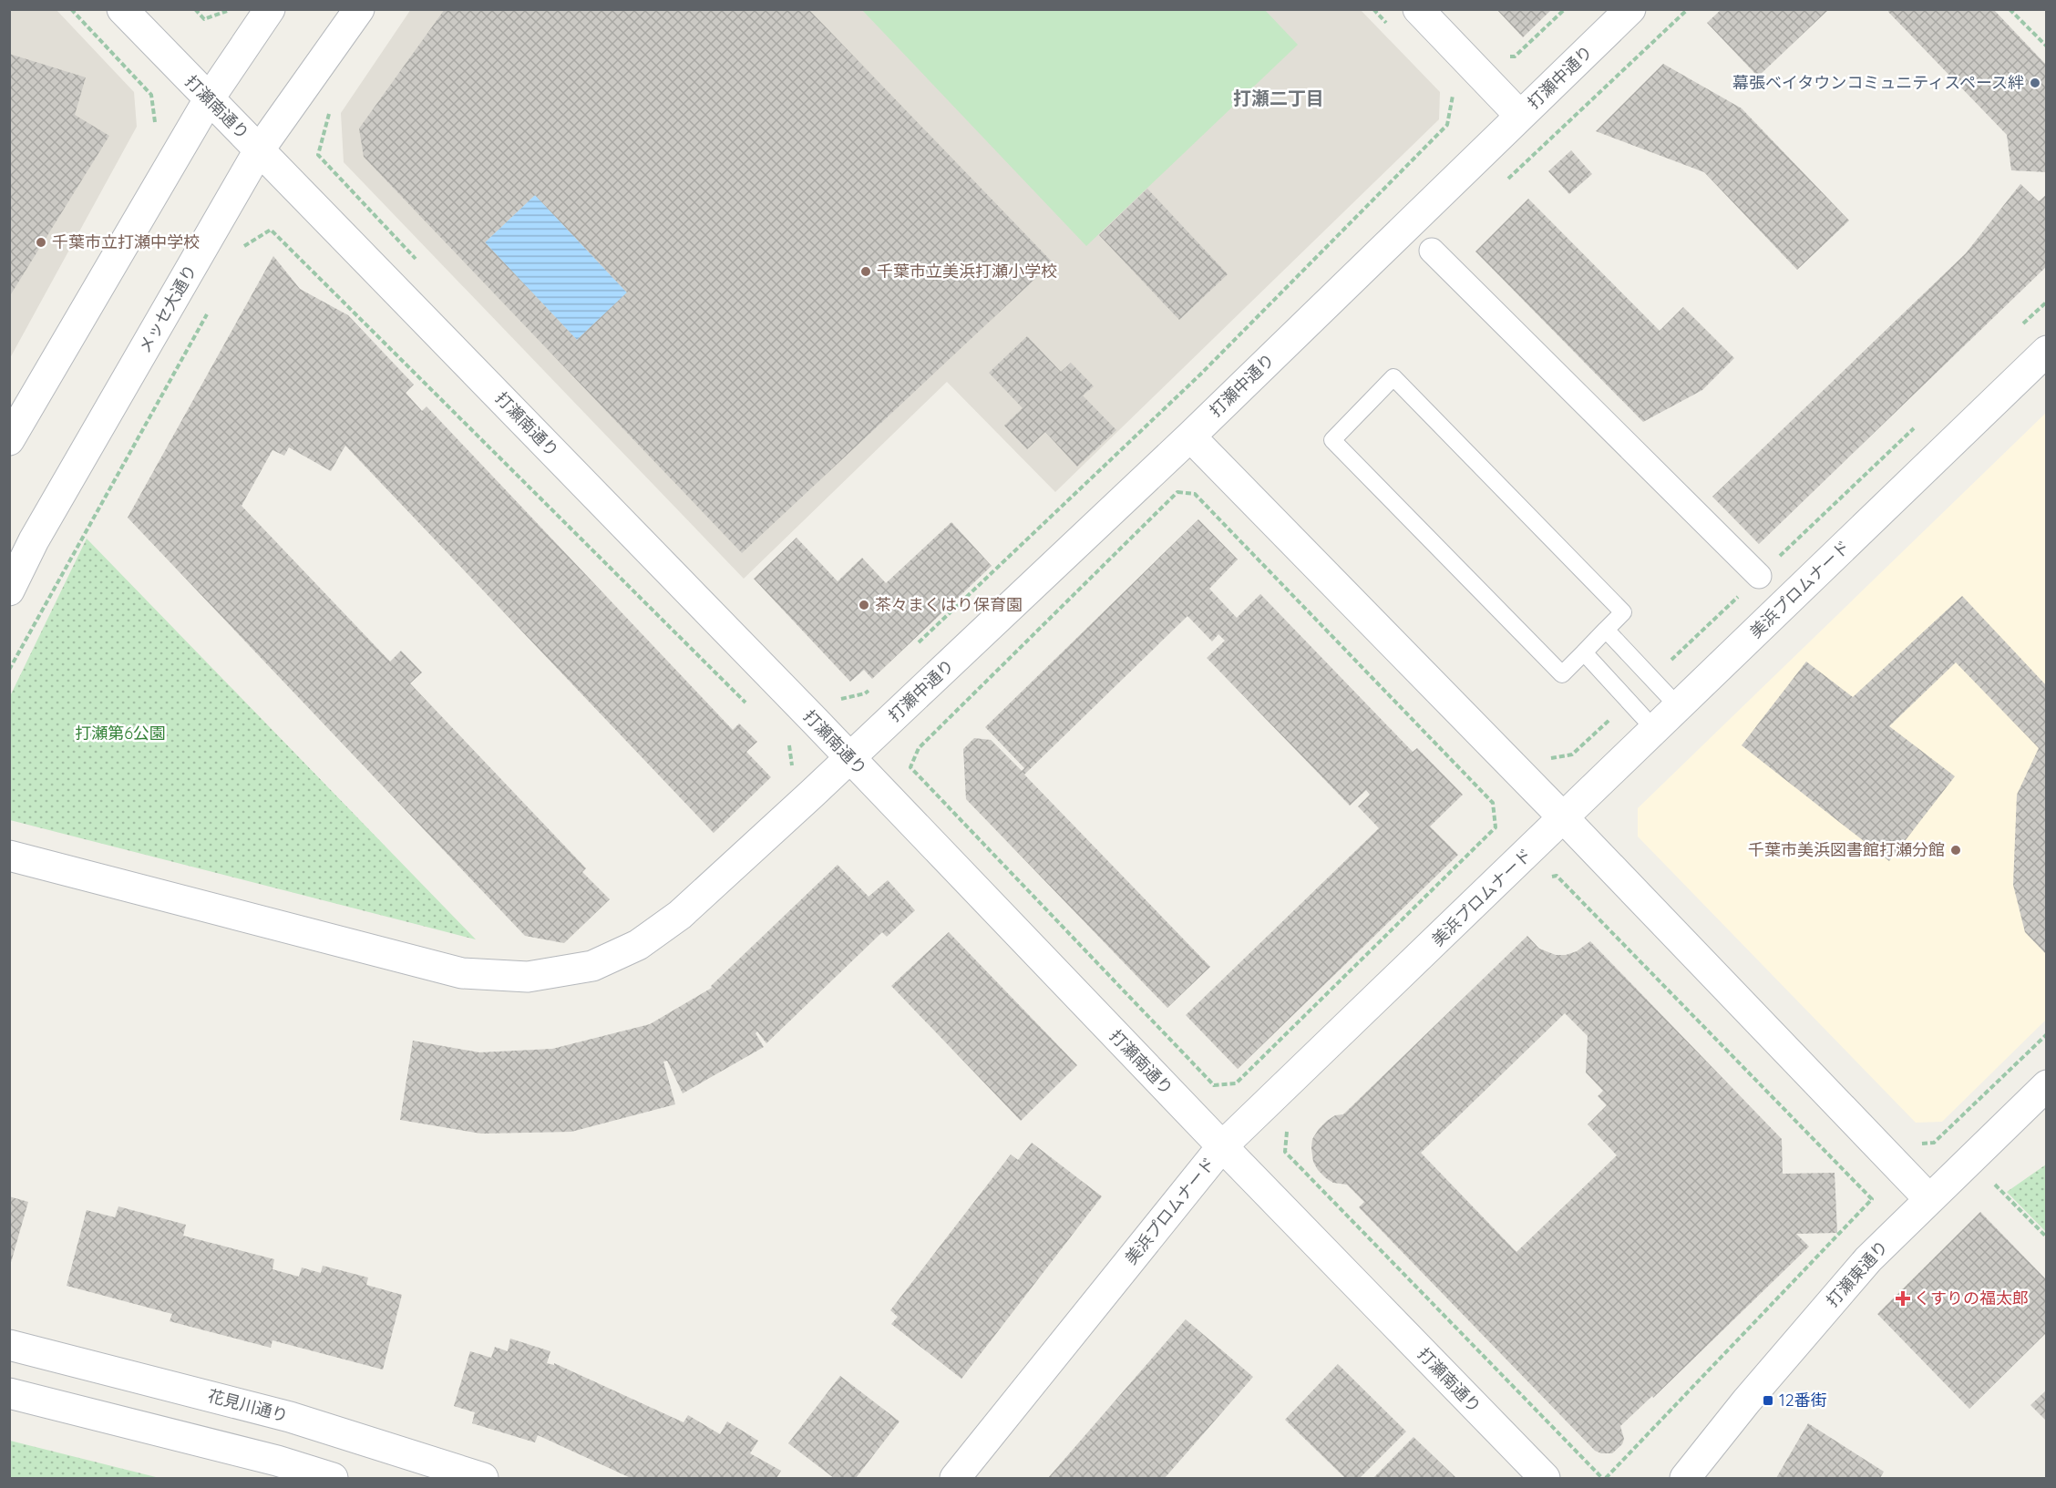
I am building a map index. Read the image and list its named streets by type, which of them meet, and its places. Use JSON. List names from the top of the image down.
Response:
{
  "streets": {
    "street": [
      "打瀬中通り",
      "打瀬南通り",
      "メッセ大通り",
      "美浜プロムナード",
      "打瀬東通り",
      "花見川通り"
    ]
  },
  "crossings": [
    ["打瀬中通り", "打瀬南通り"],
    ["打瀬南通り", "メッセ大通り"],
    ["打瀬南通り", "美浜プロムナード"]
  ],
  "districts": ["打瀬二丁目"],
  "parks": ["打瀬第6公園"],
  "places": {
    "other": [
      "幕張ベイタウンコミュニティスペース絆",
      "千葉市立打瀬中学校",
      "千葉市立美浜打瀬小学校",
      "茶々まくはり保育園",
      "千葉市美浜図書館打瀬分館"
    ],
    "health": ["くすりの福太郎"],
    "transit": ["12番街"]
  }
}
